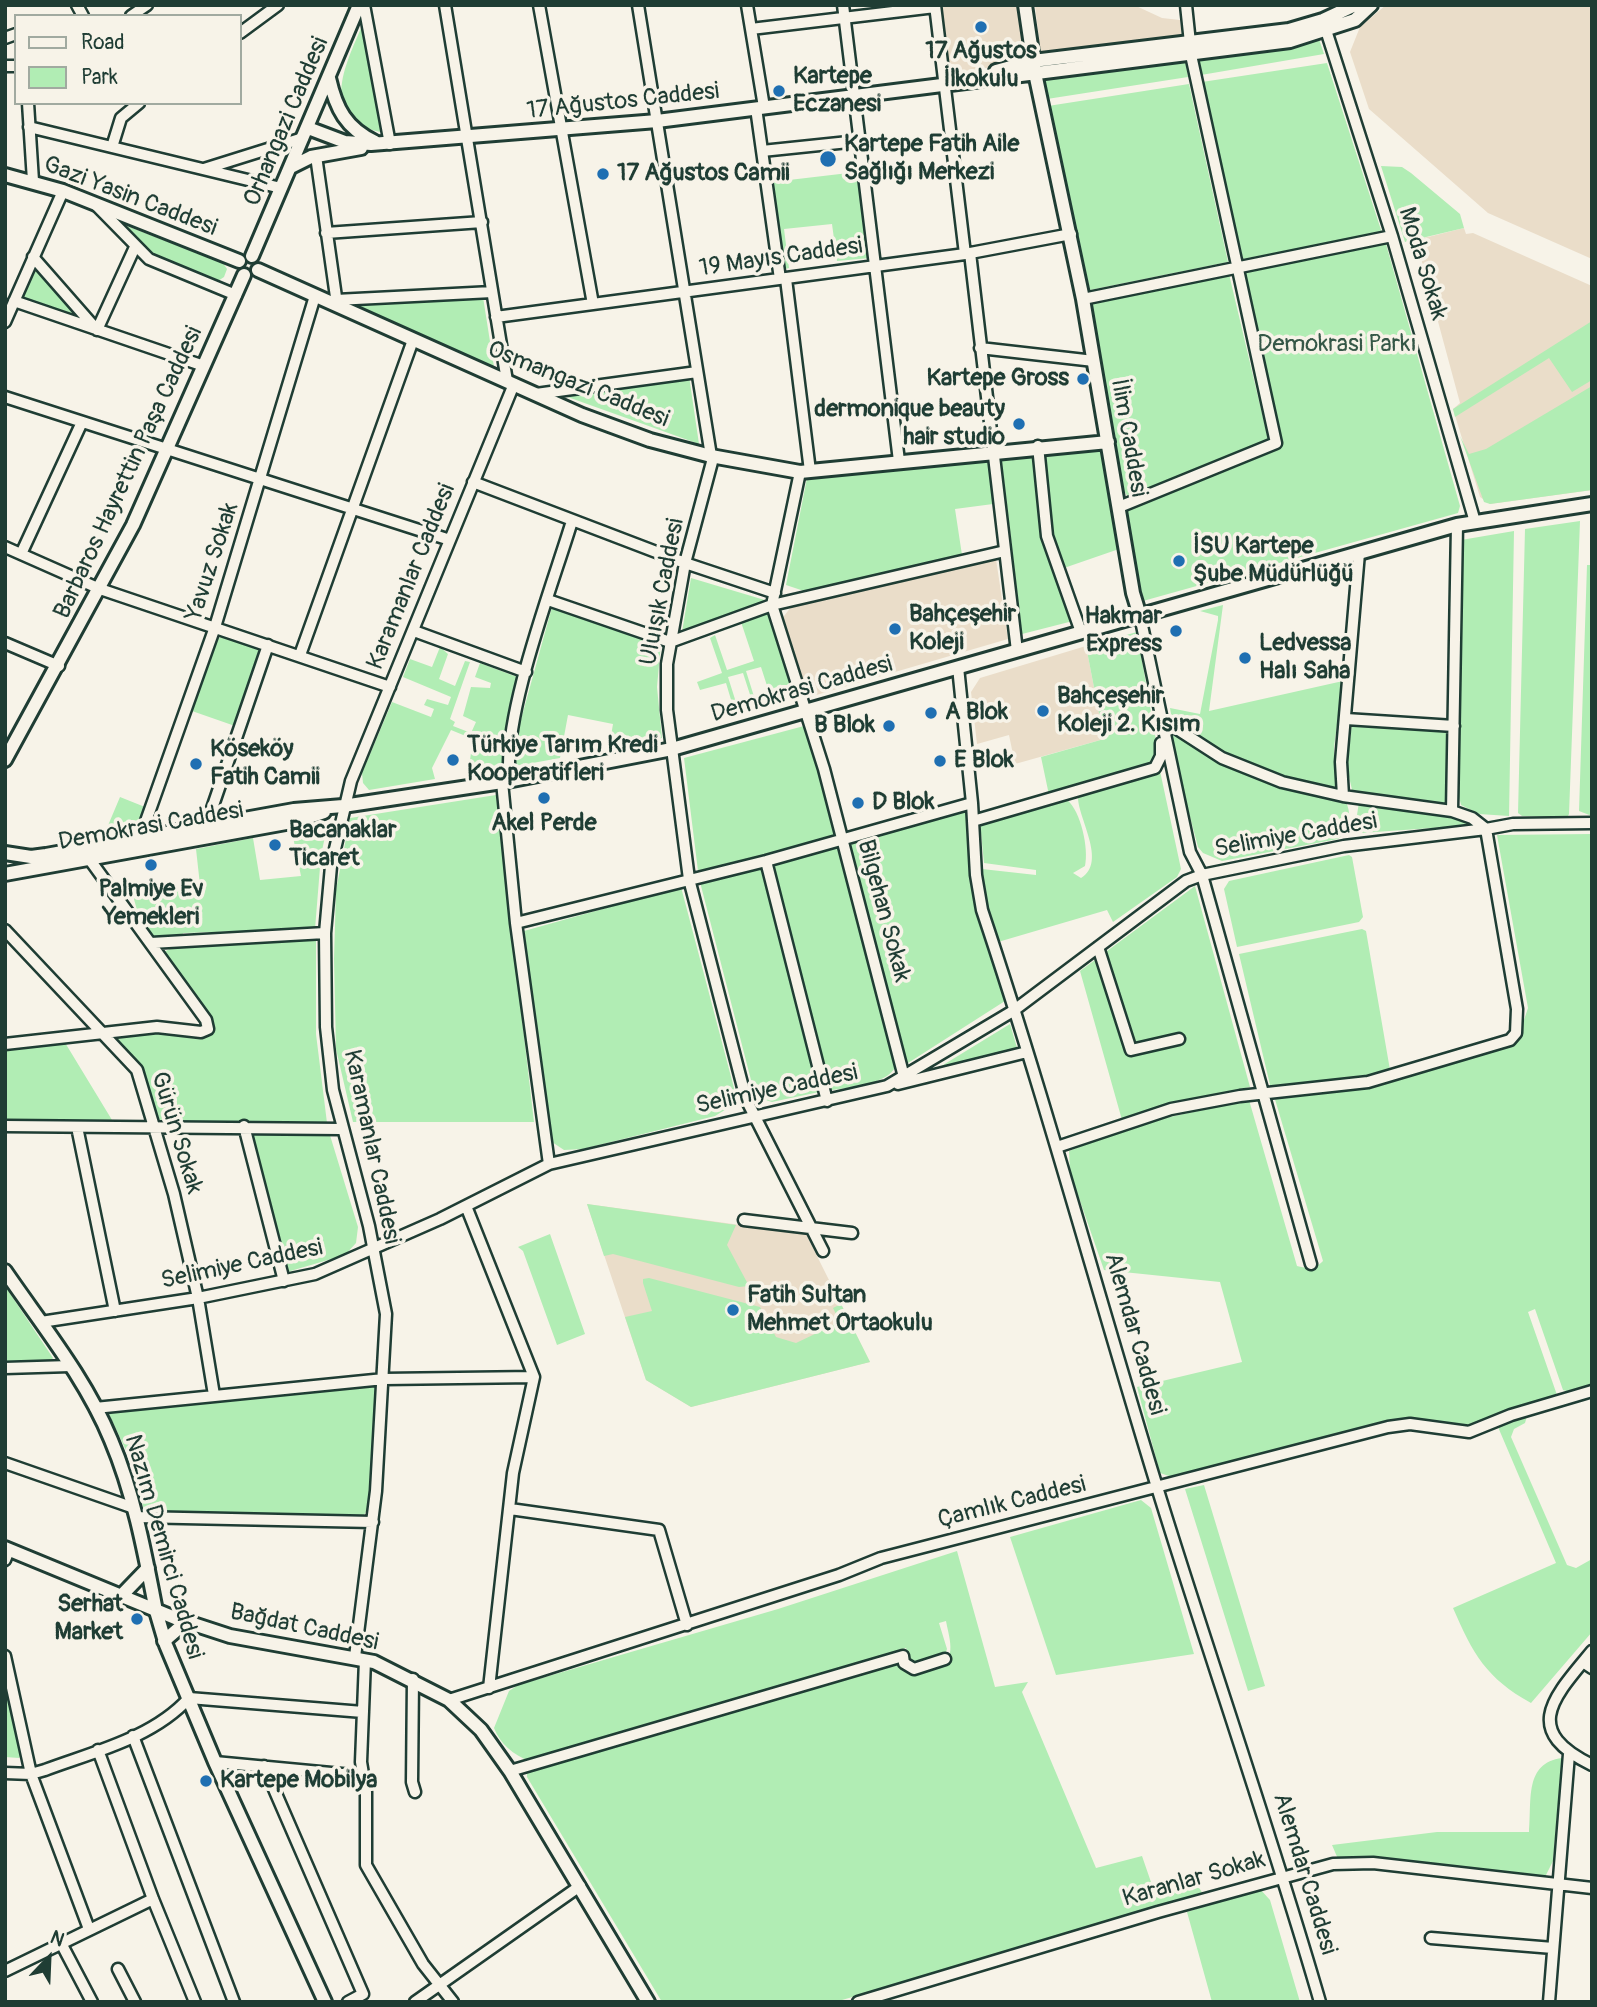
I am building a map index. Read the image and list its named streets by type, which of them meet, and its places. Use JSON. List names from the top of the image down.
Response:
{
  "streets": {
    "street": [
      "17 Ağustos Caddesi",
      "Orhangazi Caddesi",
      "Gazi Yasin Caddesi",
      "19 Mayıs Caddesi",
      "Moda Sokak",
      "Osmangazi Caddesi",
      "İlim Caddesi",
      "Barbaros Hayrettin Paşa Caddesi",
      "Yavuz Sokak",
      "Karamanlar Caddesi",
      "Uluışık Caddesi",
      "Demokrasi Caddesi",
      "Selimiye Caddesi",
      "Bilgehan Sokak",
      "Gürün Sokak",
      "Alemdar Caddesi",
      "Çamlık Caddesi",
      "Nazım Demirci Caddesi",
      "Bağdat Caddesi",
      "Karanlar Sokak"
    ]
  },
  "crossings": [
    ["17 Ağustos Caddesi", "Orhangazi Caddesi"],
    ["17 Ağustos Caddesi", "Moda Sokak"],
    ["17 Ağustos Caddesi", "İlim Caddesi"],
    ["17 Ağustos Caddesi", "Uluışık Caddesi"],
    ["17 Ağustos Caddesi", "Bilgehan Sokak"],
    ["Orhangazi Caddesi", "Gazi Yasin Caddesi"],
    ["Orhangazi Caddesi", "Osmangazi Caddesi"],
    ["Orhangazi Caddesi", "Barbaros Hayrettin Paşa Caddesi"],
    ["Gazi Yasin Caddesi", "Osmangazi Caddesi"],
    ["Gazi Yasin Caddesi", "Barbaros Hayrettin Paşa Caddesi"],
    ["19 Mayıs Caddesi", "İlim Caddesi"],
    ["19 Mayıs Caddesi", "Uluışık Caddesi"],
    ["19 Mayıs Caddesi", "Bilgehan Sokak"],
    ["Moda Sokak", "Demokrasi Caddesi"],
    ["Osmangazi Caddesi", "İlim Caddesi"],
    ["Osmangazi Caddesi", "Barbaros Hayrettin Paşa Caddesi"],
    ["Osmangazi Caddesi", "Yavuz Sokak"],
    ["Osmangazi Caddesi", "Karamanlar Caddesi"],
    ["Osmangazi Caddesi", "Uluışık Caddesi"],
    ["Osmangazi Caddesi", "Bilgehan Sokak"],
    ["İlim Caddesi", "Demokrasi Caddesi"],
    ["İlim Caddesi", "Selimiye Caddesi"],
    ["Yavuz Sokak", "Demokrasi Caddesi"],
    ["Karamanlar Caddesi", "Demokrasi Caddesi"],
    ["Karamanlar Caddesi", "Selimiye Caddesi"],
    ["Karamanlar Caddesi", "Bağdat Caddesi"],
    ["Uluışık Caddesi", "Demokrasi Caddesi"],
    ["Uluışık Caddesi", "Selimiye Caddesi"],
    ["Demokrasi Caddesi", "Bilgehan Sokak"],
    ["Demokrasi Caddesi", "Alemdar Caddesi"],
    ["Selimiye Caddesi", "Bilgehan Sokak"],
    ["Selimiye Caddesi", "Gürün Sokak"],
    ["Selimiye Caddesi", "Alemdar Caddesi"],
    ["Selimiye Caddesi", "Nazım Demirci Caddesi"],
    ["Alemdar Caddesi", "Çamlık Caddesi"],
    ["Alemdar Caddesi", "Karanlar Sokak"],
    ["Çamlık Caddesi", "Bağdat Caddesi"],
    ["Nazım Demirci Caddesi", "Bağdat Caddesi"]
  ],
  "parks": ["Demokrasi Parkı"],
  "places": [
    "17 Ağustos İlkokulu",
    "Kartepe Eczanesi",
    "Kartepe Fatih Aile Sağlığı Merkezi",
    "17 Ağustos Camii",
    "Kartepe Gross",
    "dermonique beauty hair studio",
    "İSU Kartepe Şube Müdürlüğü",
    "Bahçeşehir Koleji",
    "Hakmar Express",
    "Ledvessa Halı Saha",
    "Bahçeşehir Koleji 2. Kısım",
    "A Blok",
    "B Blok",
    "Türkiye Tarım Kredi Kooperatifleri",
    "E Blok",
    "Köseköy Fatih Camii",
    "Akel Perde",
    "D Blok",
    "Bacanaklar Ticaret",
    "Palmiye Ev Yemekleri",
    "Fatih Sultan Mehmet Ortaokulu",
    "Serhat Market",
    "Kartepe Mobilya"
  ],
  "legend": ["Road", "Park"],
  "north": "top right"
}
